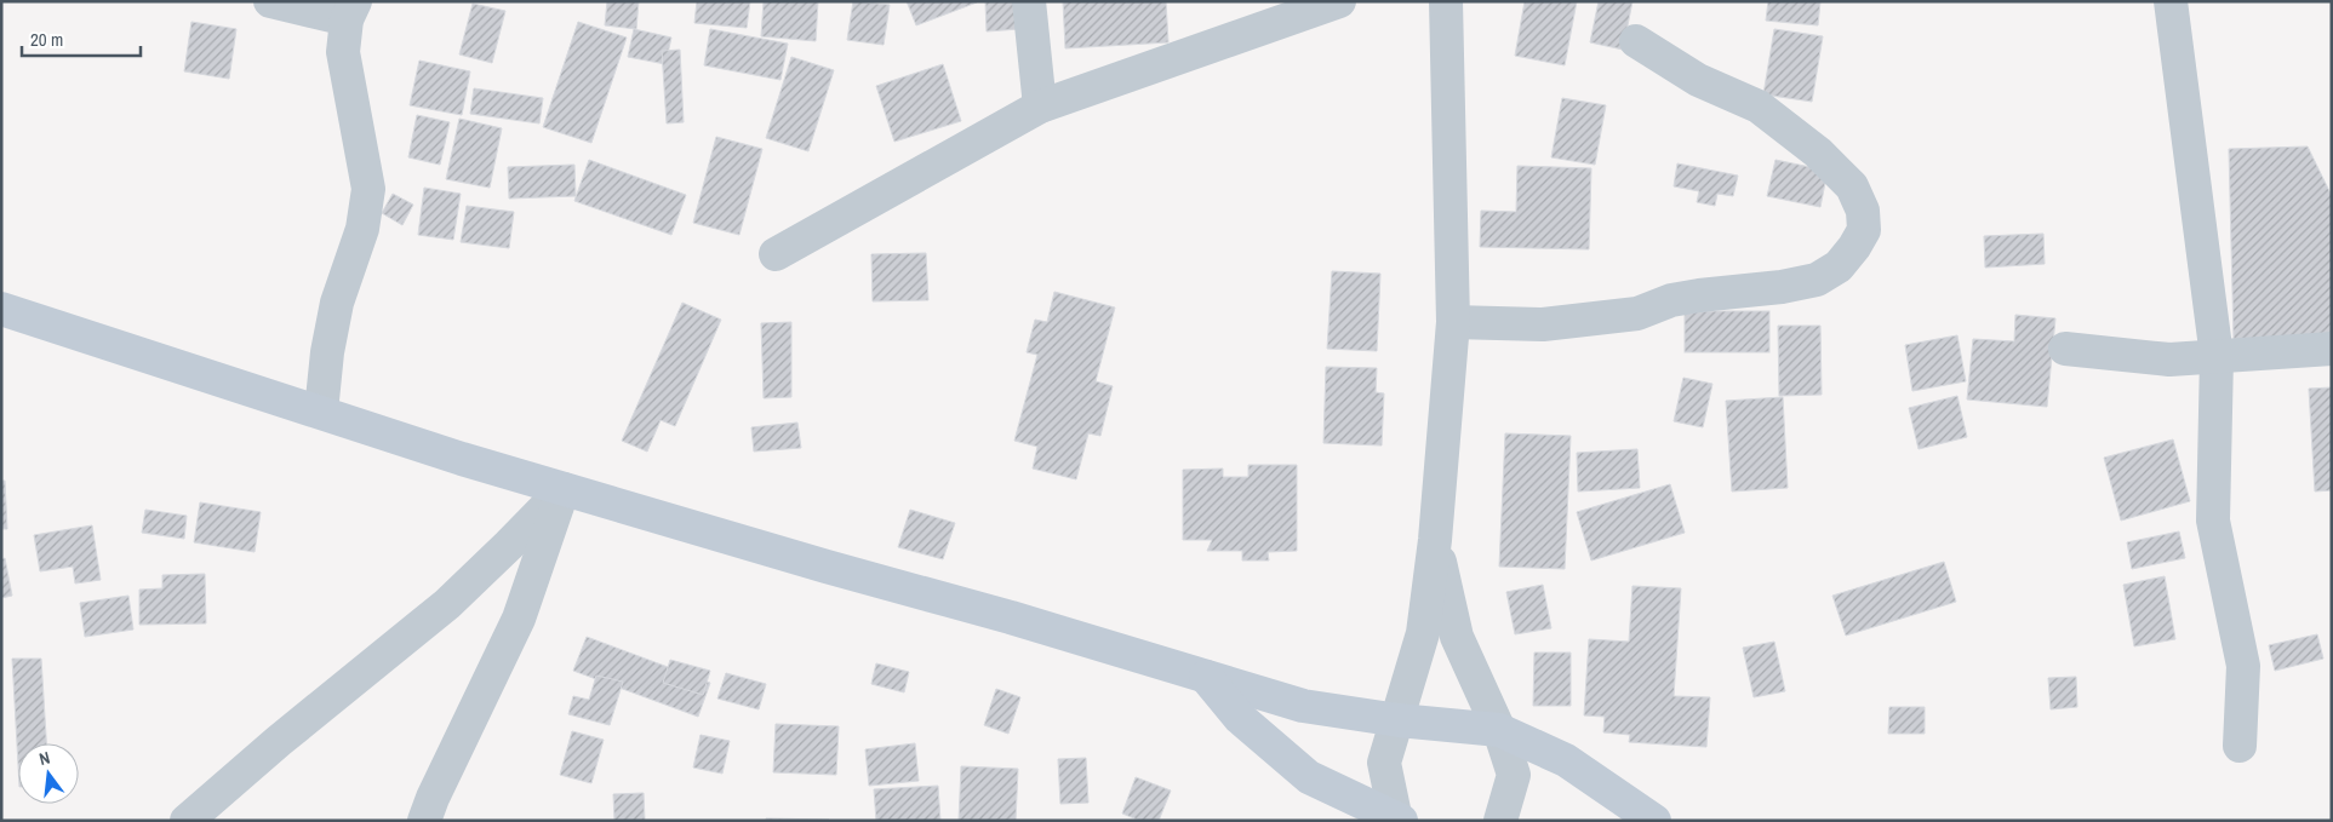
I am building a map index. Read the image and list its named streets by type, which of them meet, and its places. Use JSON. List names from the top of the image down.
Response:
{
  "scale_bar": "20 m",
  "north": "top"
}
